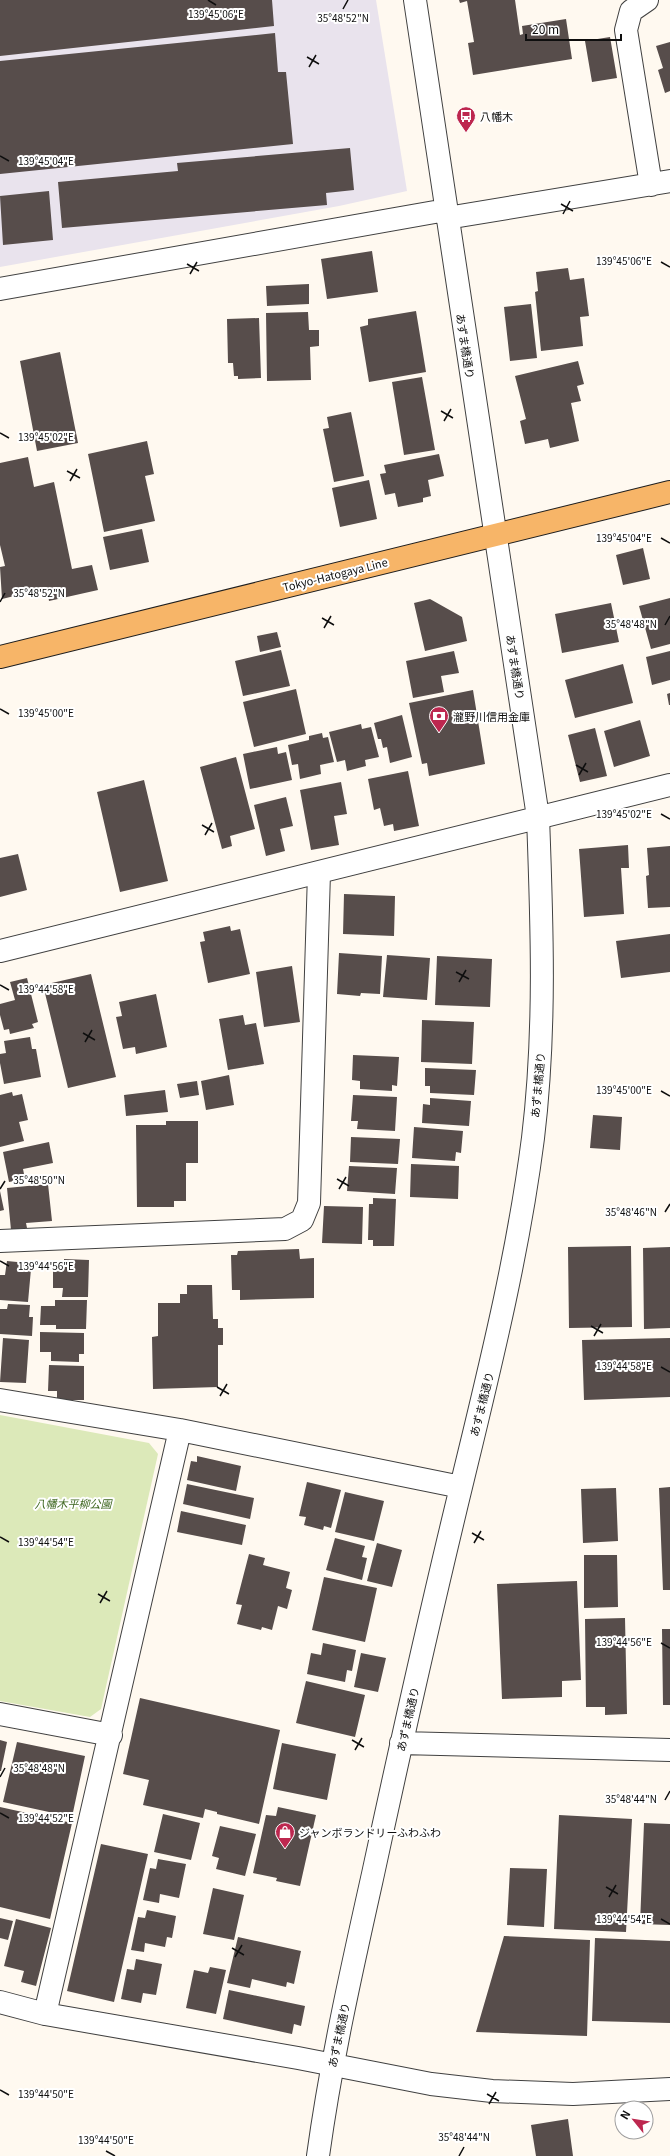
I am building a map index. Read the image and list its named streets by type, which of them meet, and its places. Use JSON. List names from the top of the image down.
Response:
{
  "streets": {
    "main road": ["Tokyo-Hatogaya Line"],
    "street": ["あずま橋通り"]
  },
  "crossings": [
    ["あずま橋通り", "Tokyo-Hatogaya Line"]
  ],
  "parks": ["八幡木平柳公園"],
  "places": {
    "bus stop": ["八幡木"],
    "bank": ["瀧野川信用金庫"],
    "shop": ["ジャンボランドリーふわふわ"]
  },
  "scale_bar": "20 m",
  "north": "top left",
  "coordinates": [
    "139°45'06\"E",
    "35°48'52\"N",
    "139°45'04\"E",
    "139°45'02\"E",
    "35°48'48\"N",
    "139°45'00\"E",
    "139°44'58\"E",
    "35°48'50\"N",
    "35°48'46\"N",
    "139°44'56\"E",
    "139°44'54\"E",
    "35°48'44\"N",
    "139°44'52\"E",
    "139°44'50\"E"
  ]
}
